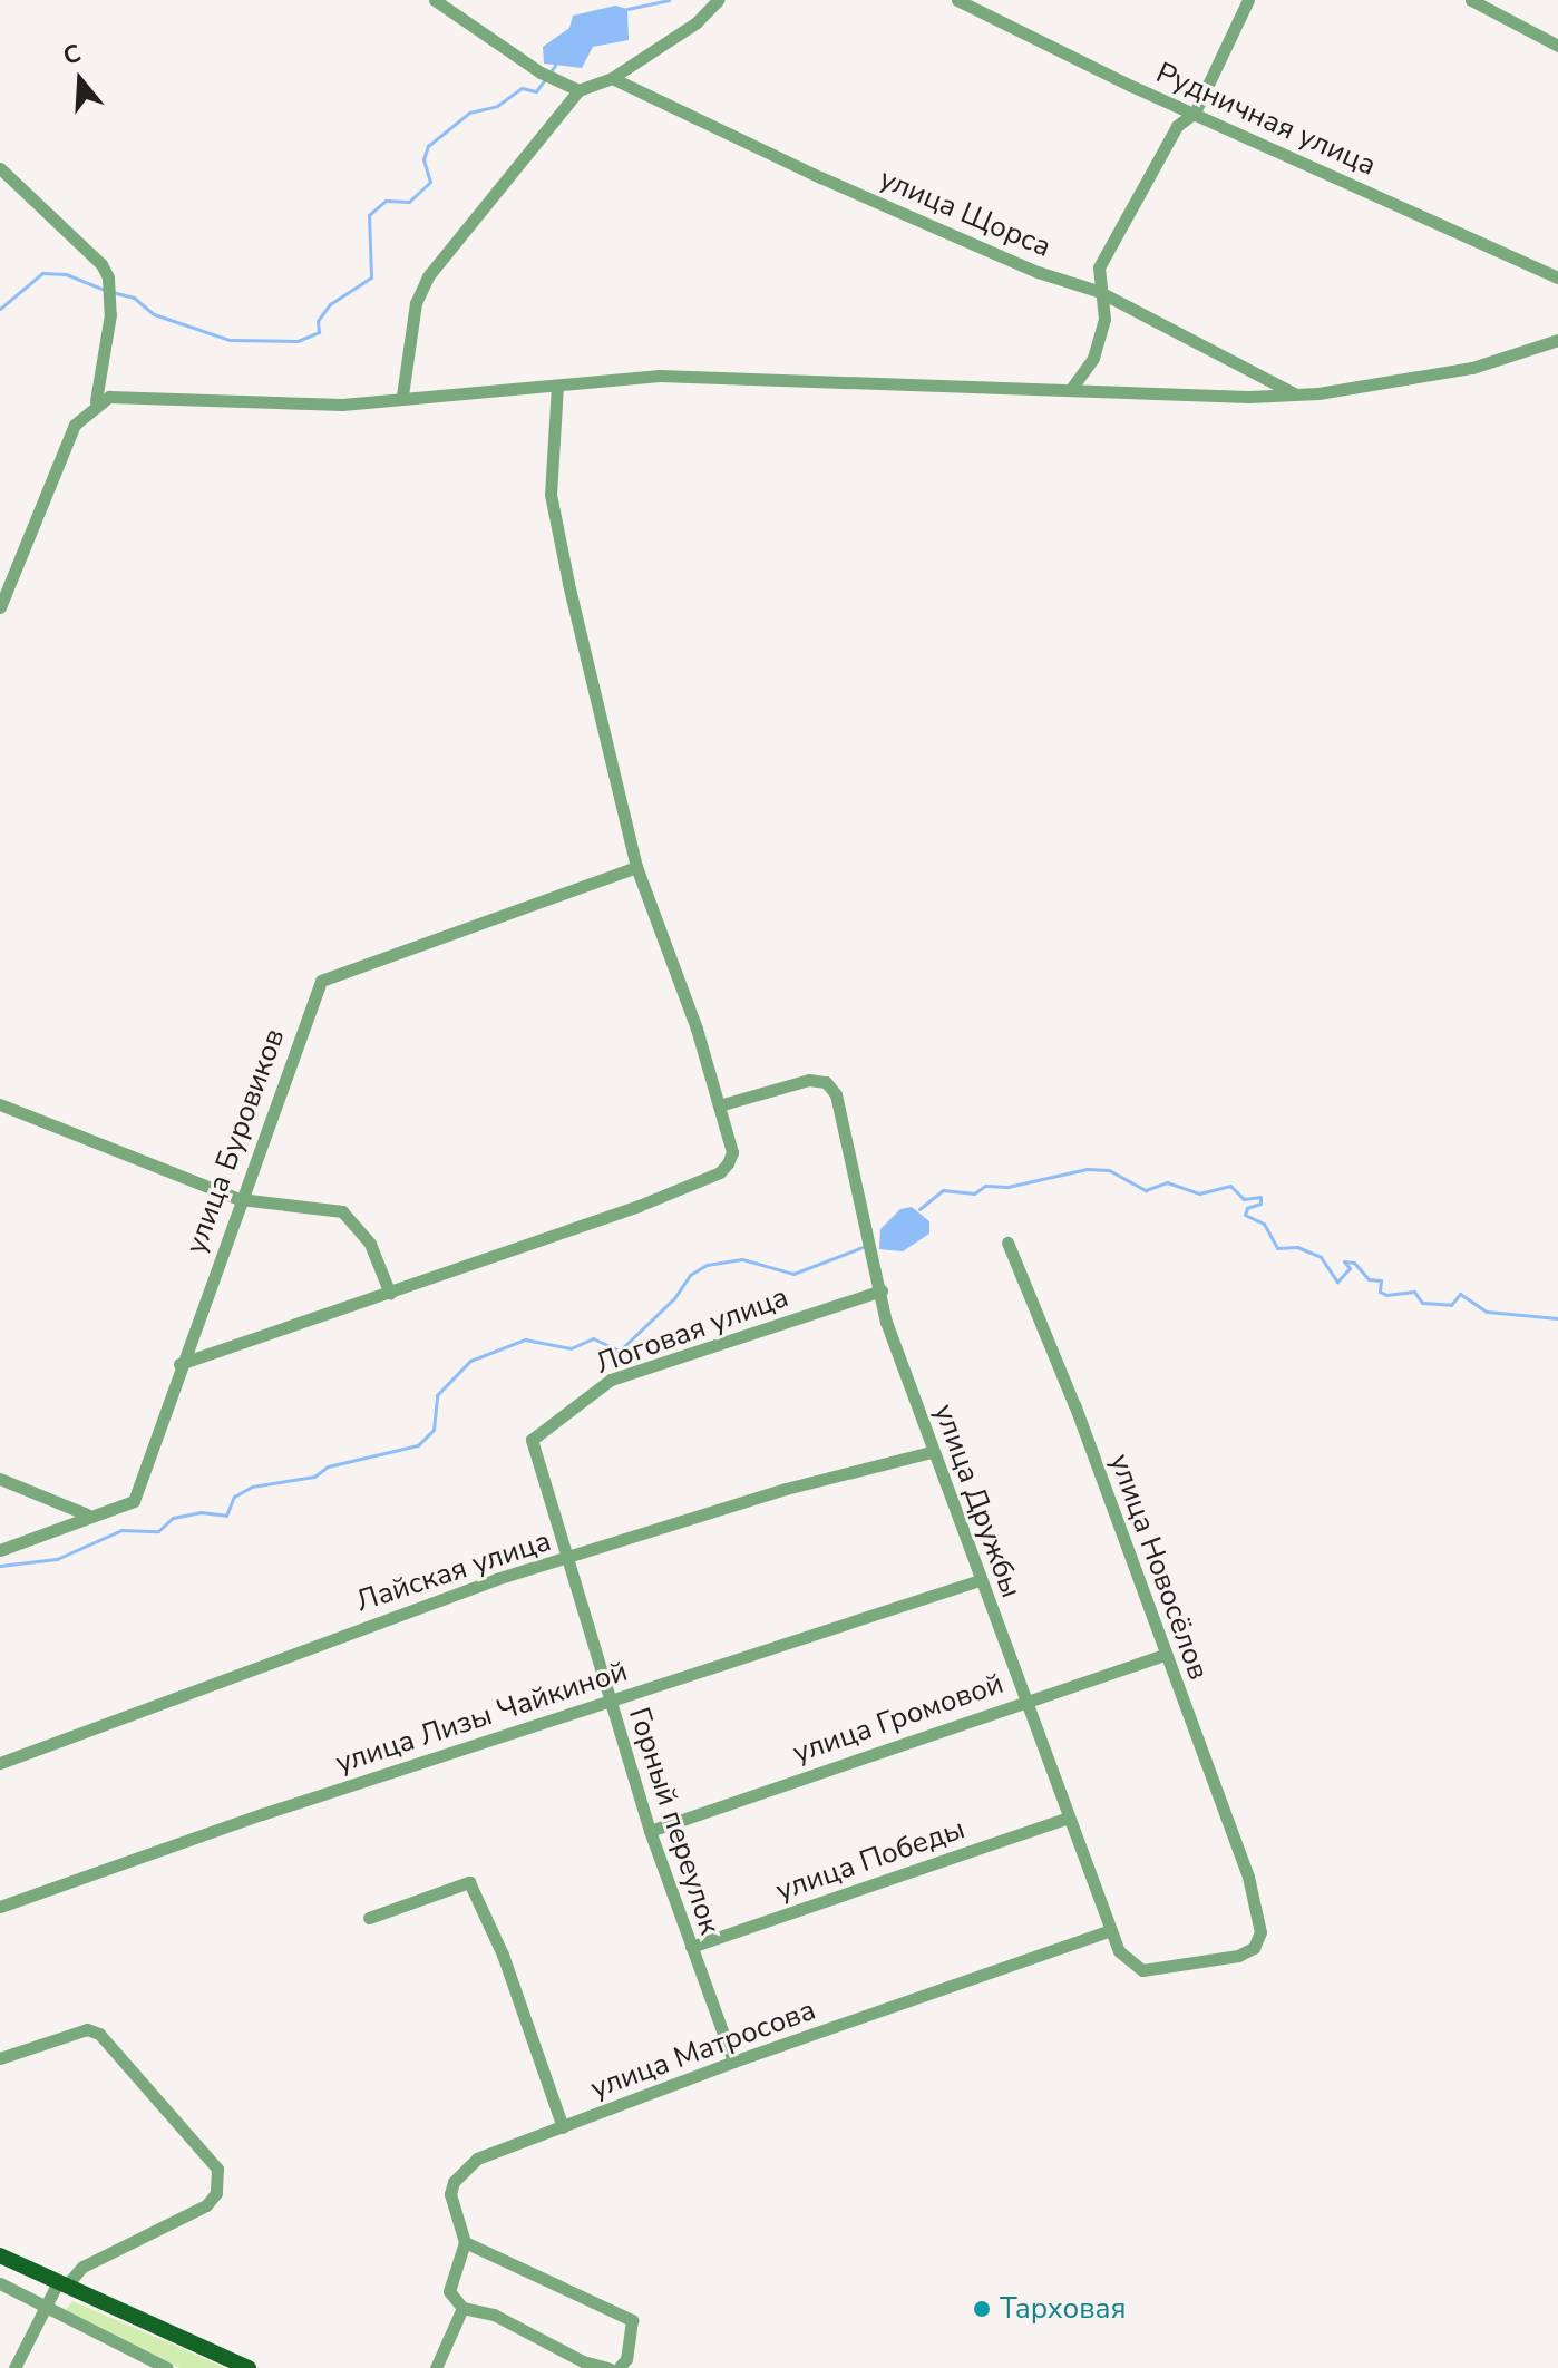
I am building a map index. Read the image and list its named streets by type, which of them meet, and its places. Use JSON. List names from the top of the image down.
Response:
{
  "streets": {
    "street": [
      "Рудничная улица",
      "улица Щорса",
      "улица Буровиков",
      "Логовая улица",
      "улица Дружбы",
      "улица Новосёлов",
      "Лайская улица",
      "улица Лизы Чайкиной",
      "улица Громовой",
      "Горный переулок",
      "улица Победы",
      "улица Матросова"
    ]
  },
  "crossings": [
    ["Логовая улица", "улица Дружбы"],
    ["Логовая улица", "Горный переулок"],
    ["улица Дружбы", "улица Новосёлов"],
    ["улица Дружбы", "Лайская улица"],
    ["улица Дружбы", "улица Лизы Чайкиной"],
    ["улица Дружбы", "улица Громовой"],
    ["улица Дружбы", "улица Победы"],
    ["улица Дружбы", "улица Матросова"],
    ["улица Новосёлов", "улица Громовой"],
    ["Лайская улица", "Горный переулок"],
    ["улица Лизы Чайкиной", "Горный переулок"],
    ["улица Громовой", "Горный переулок"],
    ["Горный переулок", "улица Победы"],
    ["Горный переулок", "улица Матросова"]
  ],
  "places": ["Тарховая"],
  "north": "top"
}
